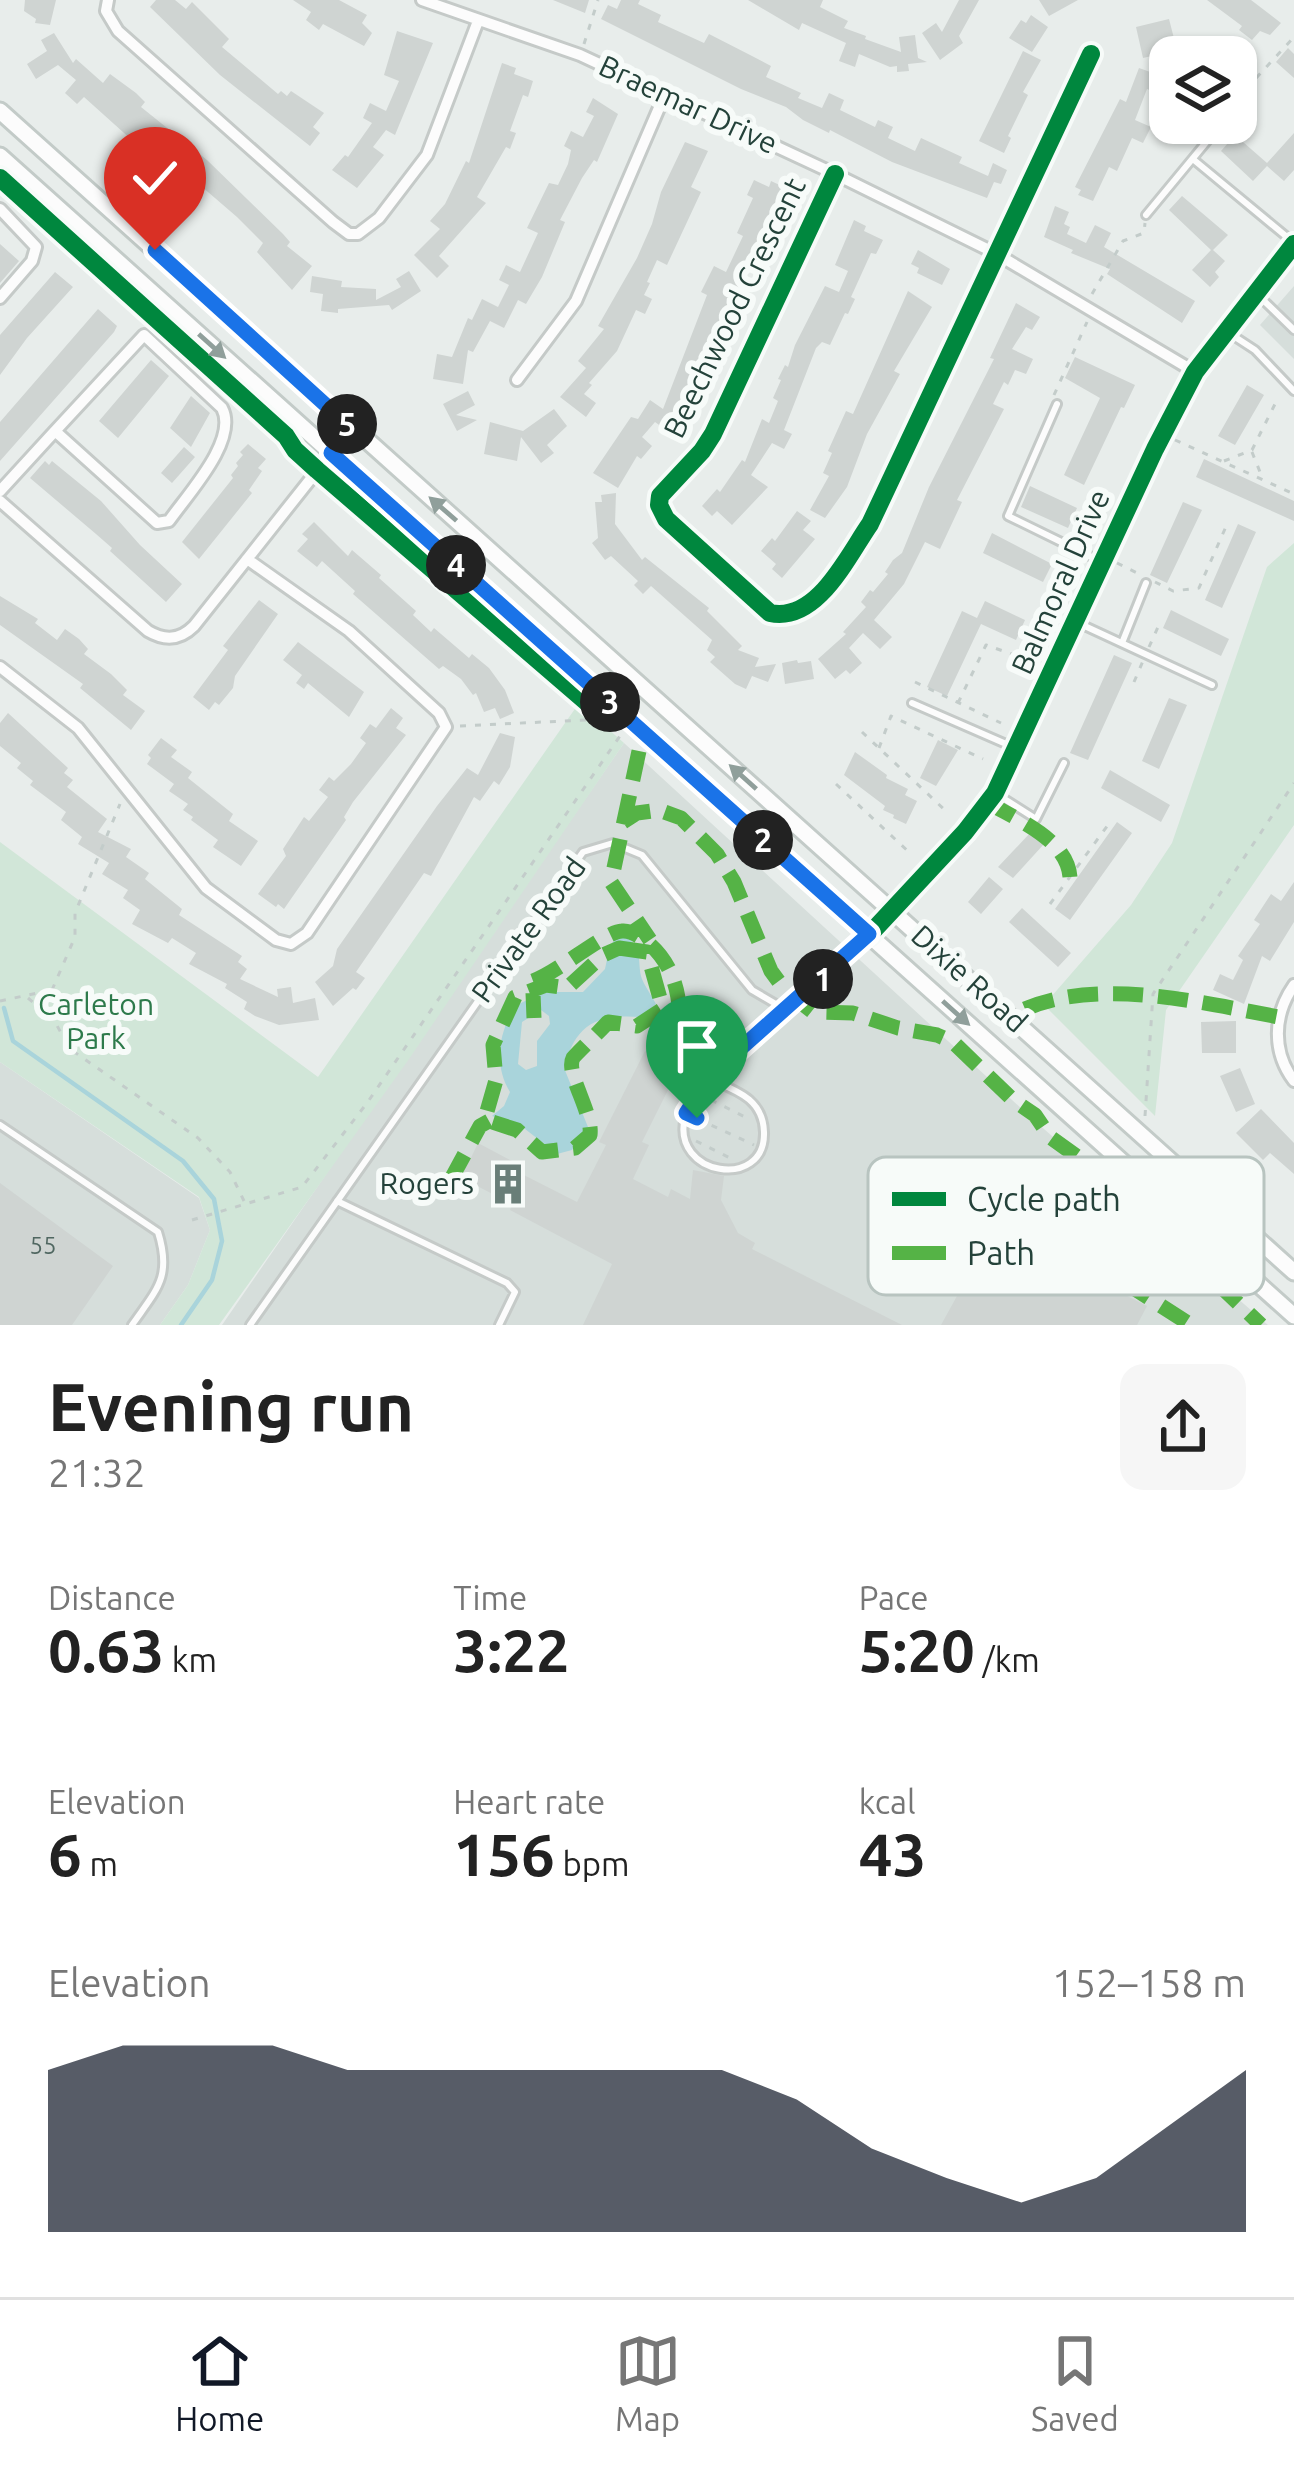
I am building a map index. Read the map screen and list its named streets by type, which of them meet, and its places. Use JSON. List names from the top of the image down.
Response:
{
  "streets": {
    "main road": ["Dixie Road"],
    "street": ["Braemar Drive", "Beechwood Crescent", "Balmoral Drive"],
    "lane": ["Private Road"]
  },
  "crossings": [
    ["Braemar Drive", "Beechwood Crescent"],
    ["Braemar Drive", "Balmoral Drive"],
    ["Balmoral Drive", "Dixie Road"]
  ],
  "parks": ["Carleton Park"],
  "places": {
    "building": ["Rogers"]
  },
  "house_numbers": ["55"],
  "legend": ["Cycle path", "Path"],
  "page": {
    "pins": [
      "5",
      "4",
      "3",
      "2",
      "1"
    ],
    "heading": ["Evening run", "21:32"],
    "stats": [
      ["Distance", "0.63 km"],
      ["Time", "3:22"],
      ["Pace", "5:20 /km"],
      ["Elevation", "6 m"],
      ["Heart rate", "156 bpm"],
      ["kcal", "43"]
    ],
    "chart": ["Elevation", "152–158 m"],
    "tabs": ["Home", "Map", "Saved"]
  }
}
